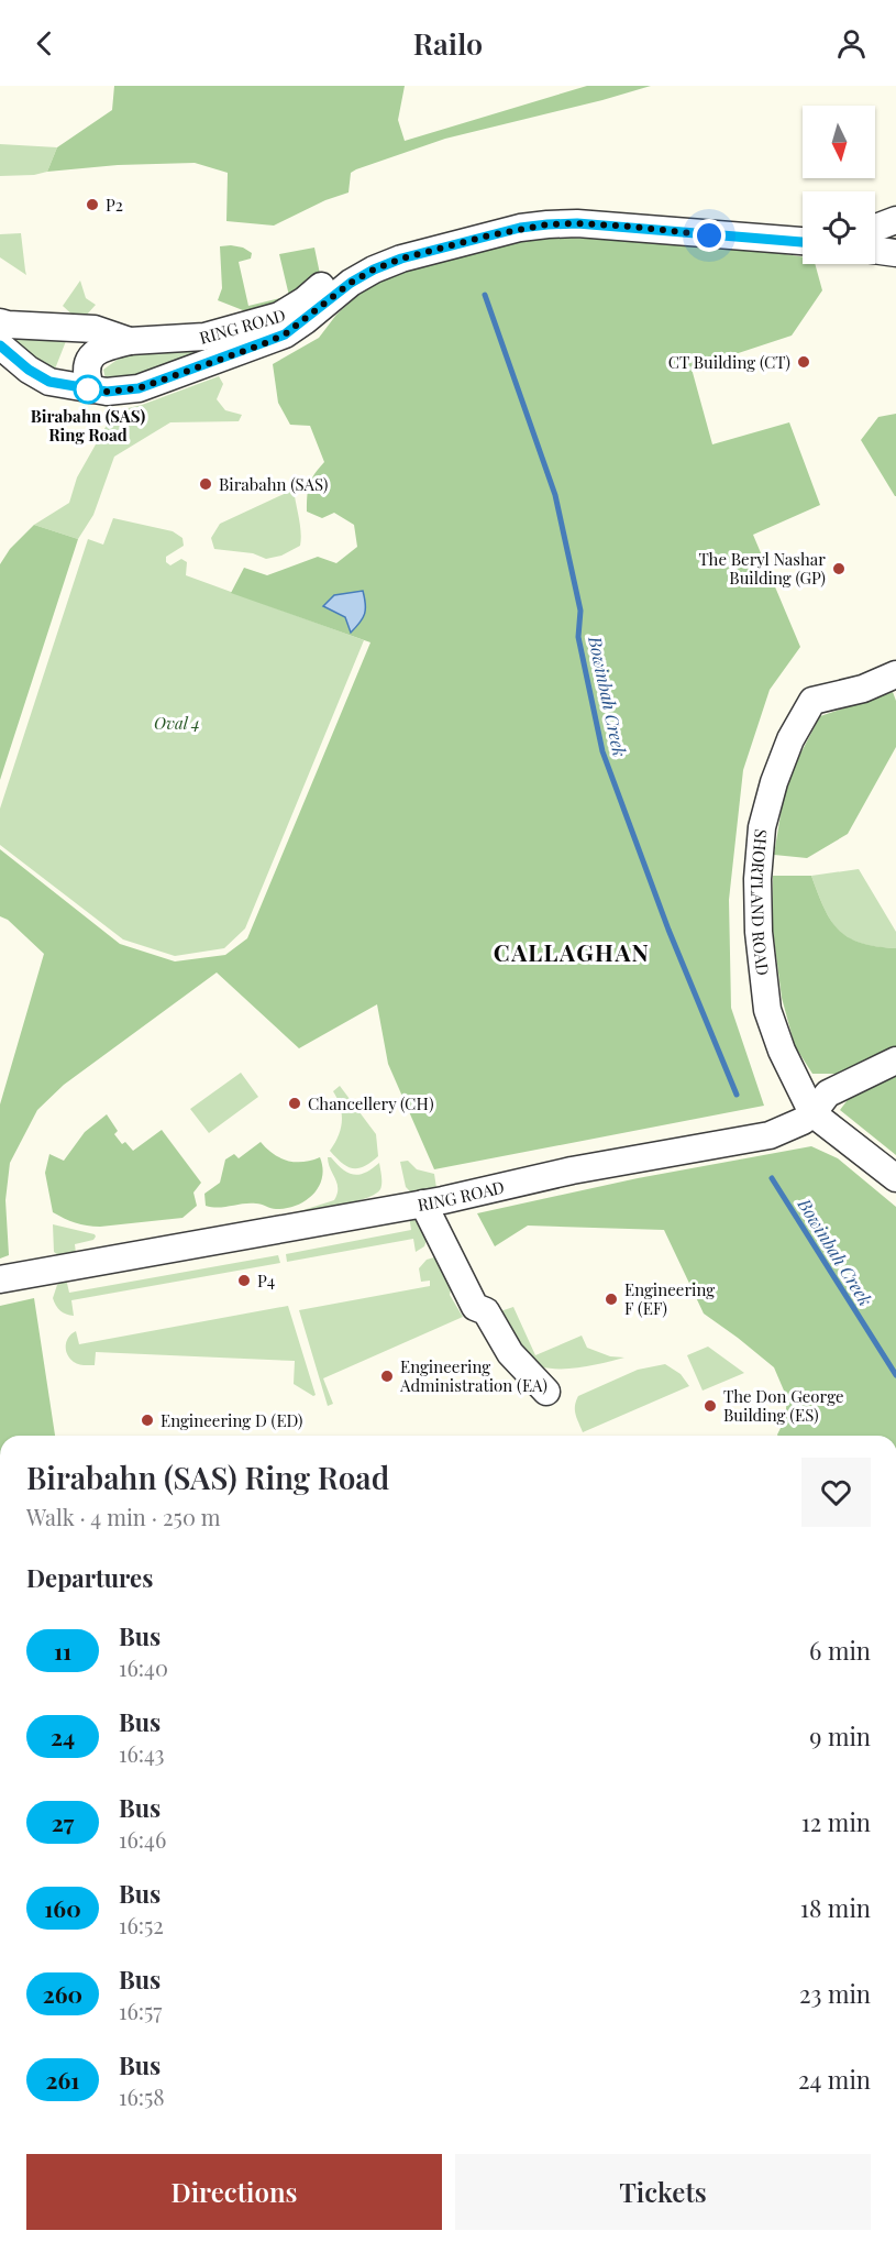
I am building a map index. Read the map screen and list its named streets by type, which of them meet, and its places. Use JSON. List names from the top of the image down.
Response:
{
  "streets": {
    "street": ["RING ROAD", "SHORTLAND ROAD"]
  },
  "crossings": [
    ["RING ROAD", "SHORTLAND ROAD"]
  ],
  "districts": ["CALLAGHAN"],
  "water": ["Bowinbah Creek"],
  "parks": ["Oval 4"],
  "places": [
    "P2",
    "CT Building (CT)",
    "Birabahn (SAS) Ring Road",
    "Birabahn (SAS)",
    "The Beryl Nashar Building (GP)",
    "Chancellery (CH)",
    "P4",
    "Engineering F (EF)",
    "Engineering Administration (EA)",
    "The Don George Building (ES)",
    "Engineering D (ED)"
  ],
  "lines": ["bus line 11"],
  "north": "bottom",
  "page": {
    "header": "Railo",
    "heading": [
      ["Birabahn (SAS) Ring Road", "Walk · 4 min · 250 m"],
      "Departures"
    ],
    "list": [
      {
        "mark": "11",
        "name": "Bus",
        "note": "16:40",
        "value": "6 min"
      },
      {
        "mark": "24",
        "name": "Bus",
        "note": "16:43",
        "value": "9 min"
      },
      {
        "mark": "27",
        "name": "Bus",
        "note": "16:46",
        "value": "12 min"
      },
      {
        "mark": "160",
        "name": "Bus",
        "note": "16:52",
        "value": "18 min"
      },
      {
        "mark": "260",
        "name": "Bus",
        "note": "16:57",
        "value": "23 min"
      },
      {
        "mark": "261",
        "name": "Bus",
        "note": "16:58",
        "value": "24 min"
      }
    ],
    "buttons": ["Directions", "Tickets"]
  }
}
